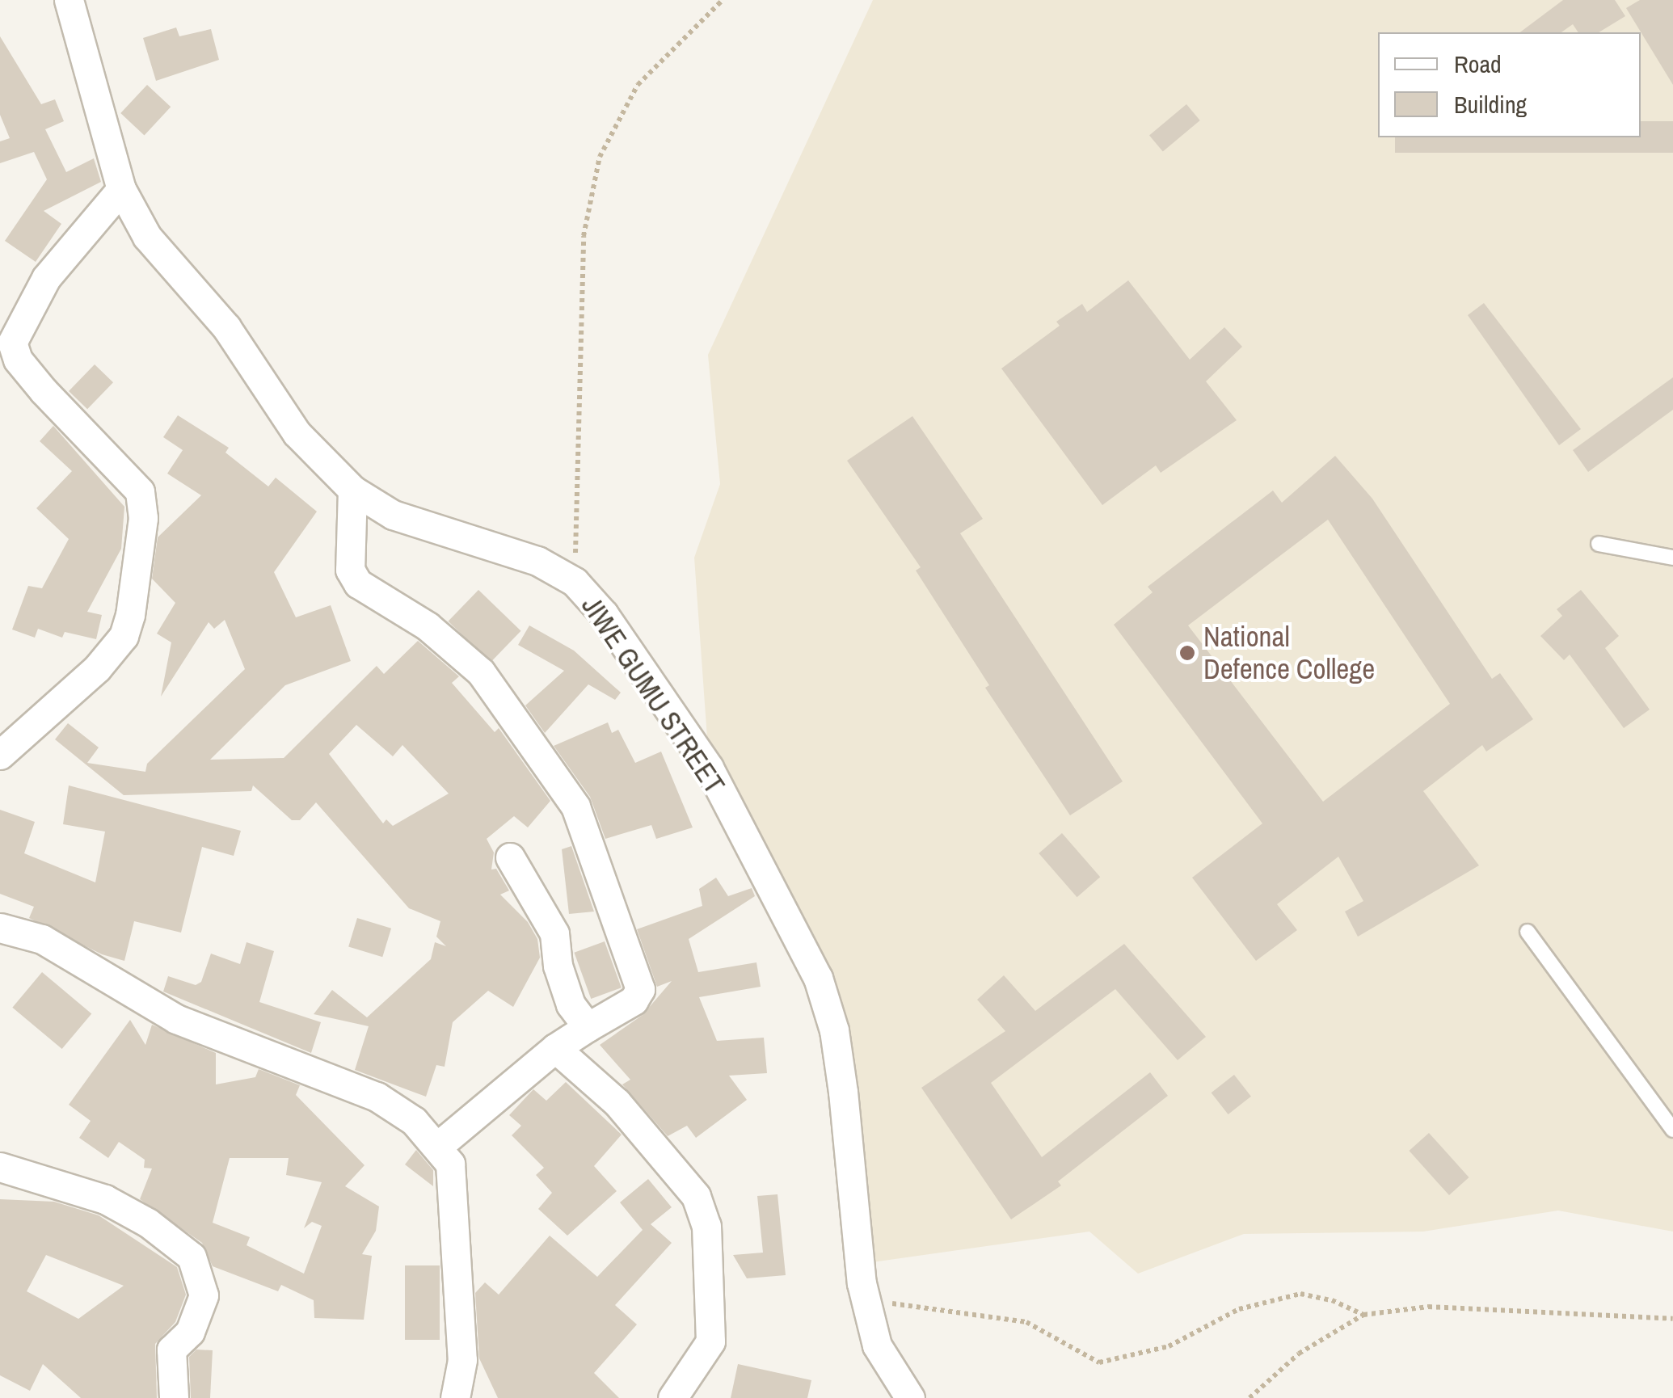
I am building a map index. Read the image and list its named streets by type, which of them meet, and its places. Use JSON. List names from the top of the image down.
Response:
{
  "streets": {
    "street": ["JIWE GUMU STREET"]
  },
  "places": ["National Defence College"],
  "legend": ["Road", "Building"]
}
